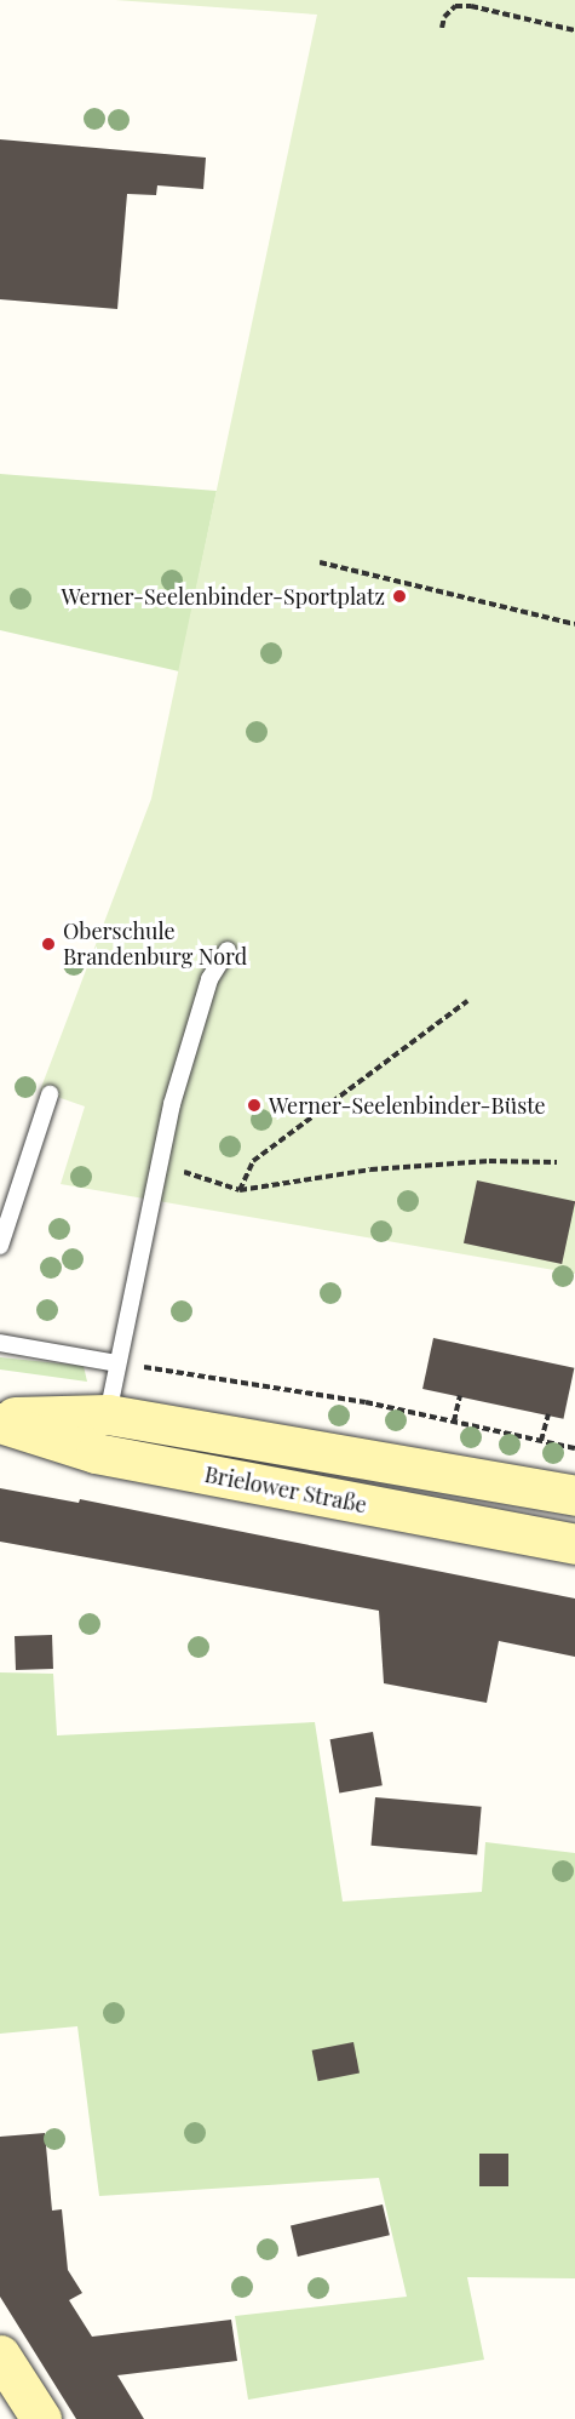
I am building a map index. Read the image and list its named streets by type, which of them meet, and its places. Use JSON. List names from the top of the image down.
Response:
{
  "streets": {
    "main road": ["Brielower Straße"]
  },
  "places": ["Werner-Seelenbinder-Sportplatz", "Oberschule Brandenburg Nord", "Werner-Seelenbinder-Büste"]
}
